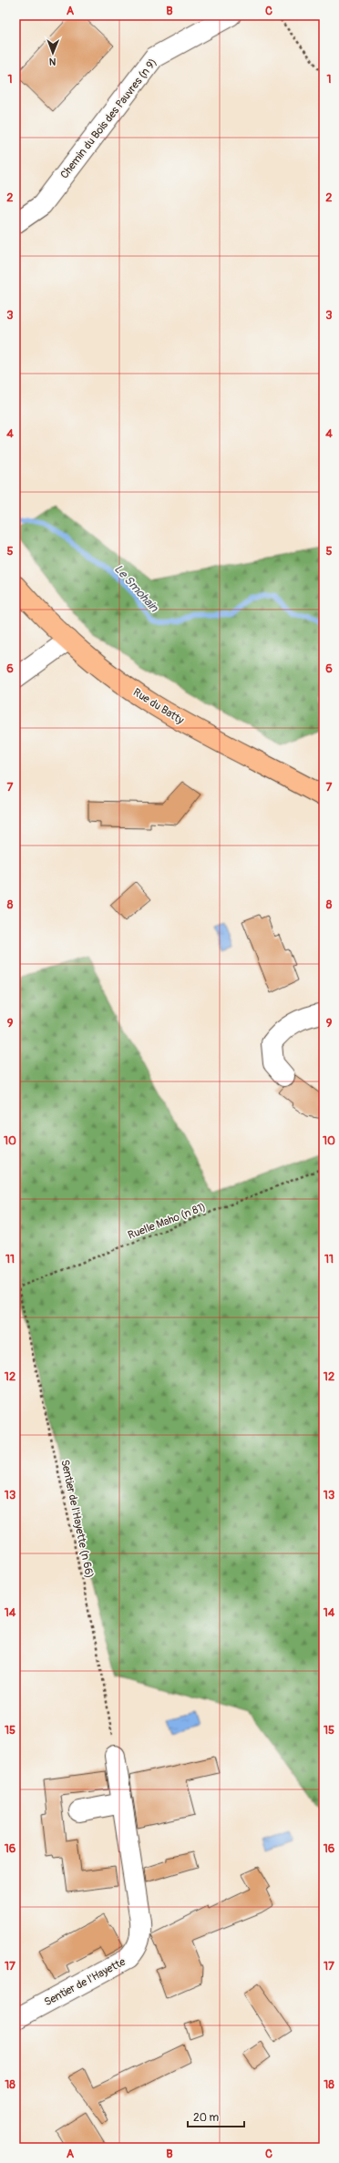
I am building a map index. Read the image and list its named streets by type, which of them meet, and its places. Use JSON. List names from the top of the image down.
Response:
{
  "streets": {
    "main road": ["Rue du Batty"],
    "street": ["Chemin du Bois des Pauvres (n 9)", "Sentier de l'Hayette"],
    "path": ["Ruelle Maho (n 81)", "Sentier de l'Hayette (n 66)"]
  },
  "crossings": [
    ["Ruelle Maho (n 81)", "Sentier de l'Hayette (n 66)"],
    ["Sentier de l'Hayette (n 66)", "Sentier de l'Hayette"]
  ],
  "water": ["Le Smohain"],
  "scale_bar": "20 m",
  "north": "bottom",
  "grid": {
    "columns": ["A", "B", "C"],
    "rows": [
      "1",
      "2",
      "3",
      "4",
      "5",
      "6",
      "7",
      "8",
      "9",
      "10",
      "11",
      "12",
      "13",
      "14",
      "15",
      "16",
      "17",
      "18"
    ]
  }
}
